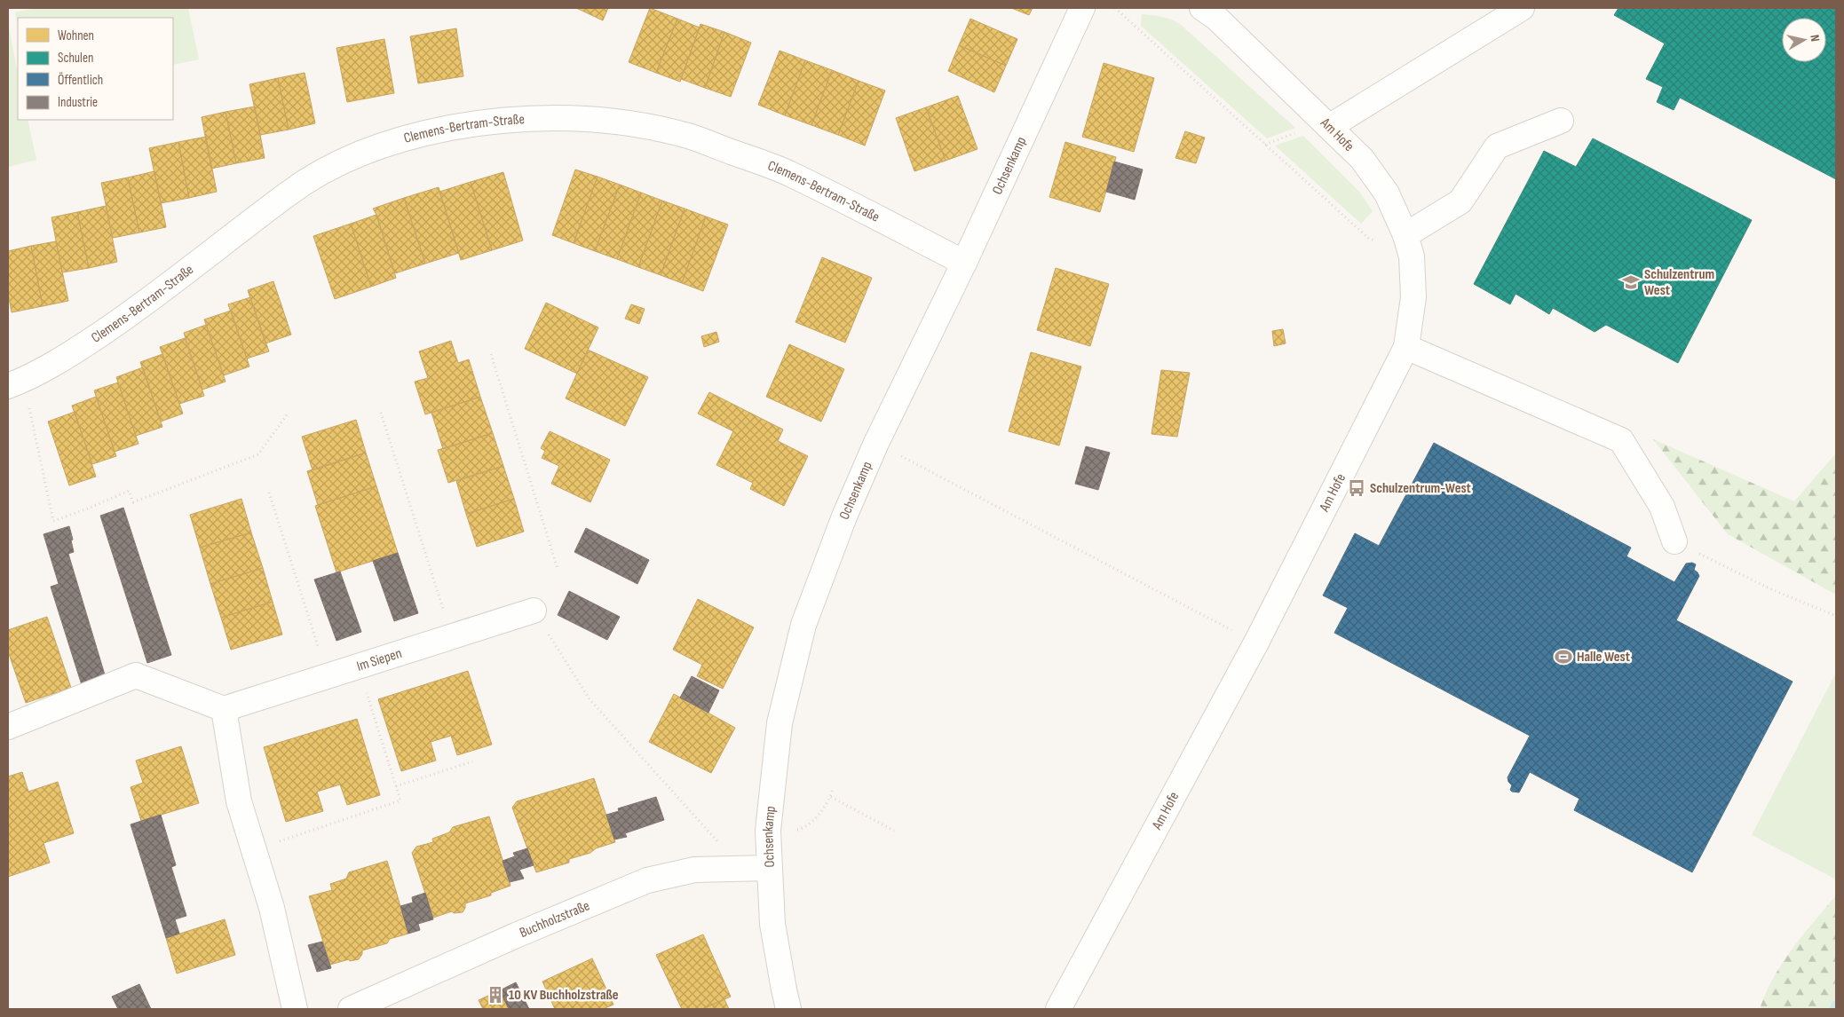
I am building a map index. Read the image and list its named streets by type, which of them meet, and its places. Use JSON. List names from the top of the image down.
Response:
{
  "streets": {
    "street": [
      "Clemens-Bertram-Straße",
      "Am Hofe",
      "Ochsenkamp",
      "Im Siepen",
      "Buchholzstraße"
    ]
  },
  "crossings": [
    ["Clemens-Bertram-Straße", "Ochsenkamp"],
    ["Ochsenkamp", "Buchholzstraße"]
  ],
  "places": {
    "school or university": ["Schulzentrum West"],
    "bus stop": ["Schulzentrum-West"],
    "sports": ["Halle West"],
    "building": ["10 KV Buchholzstraße"]
  },
  "legend": [
    "Wohnen",
    "Schulen",
    "Öffentlich",
    "Industrie"
  ],
  "north": "right"
}
